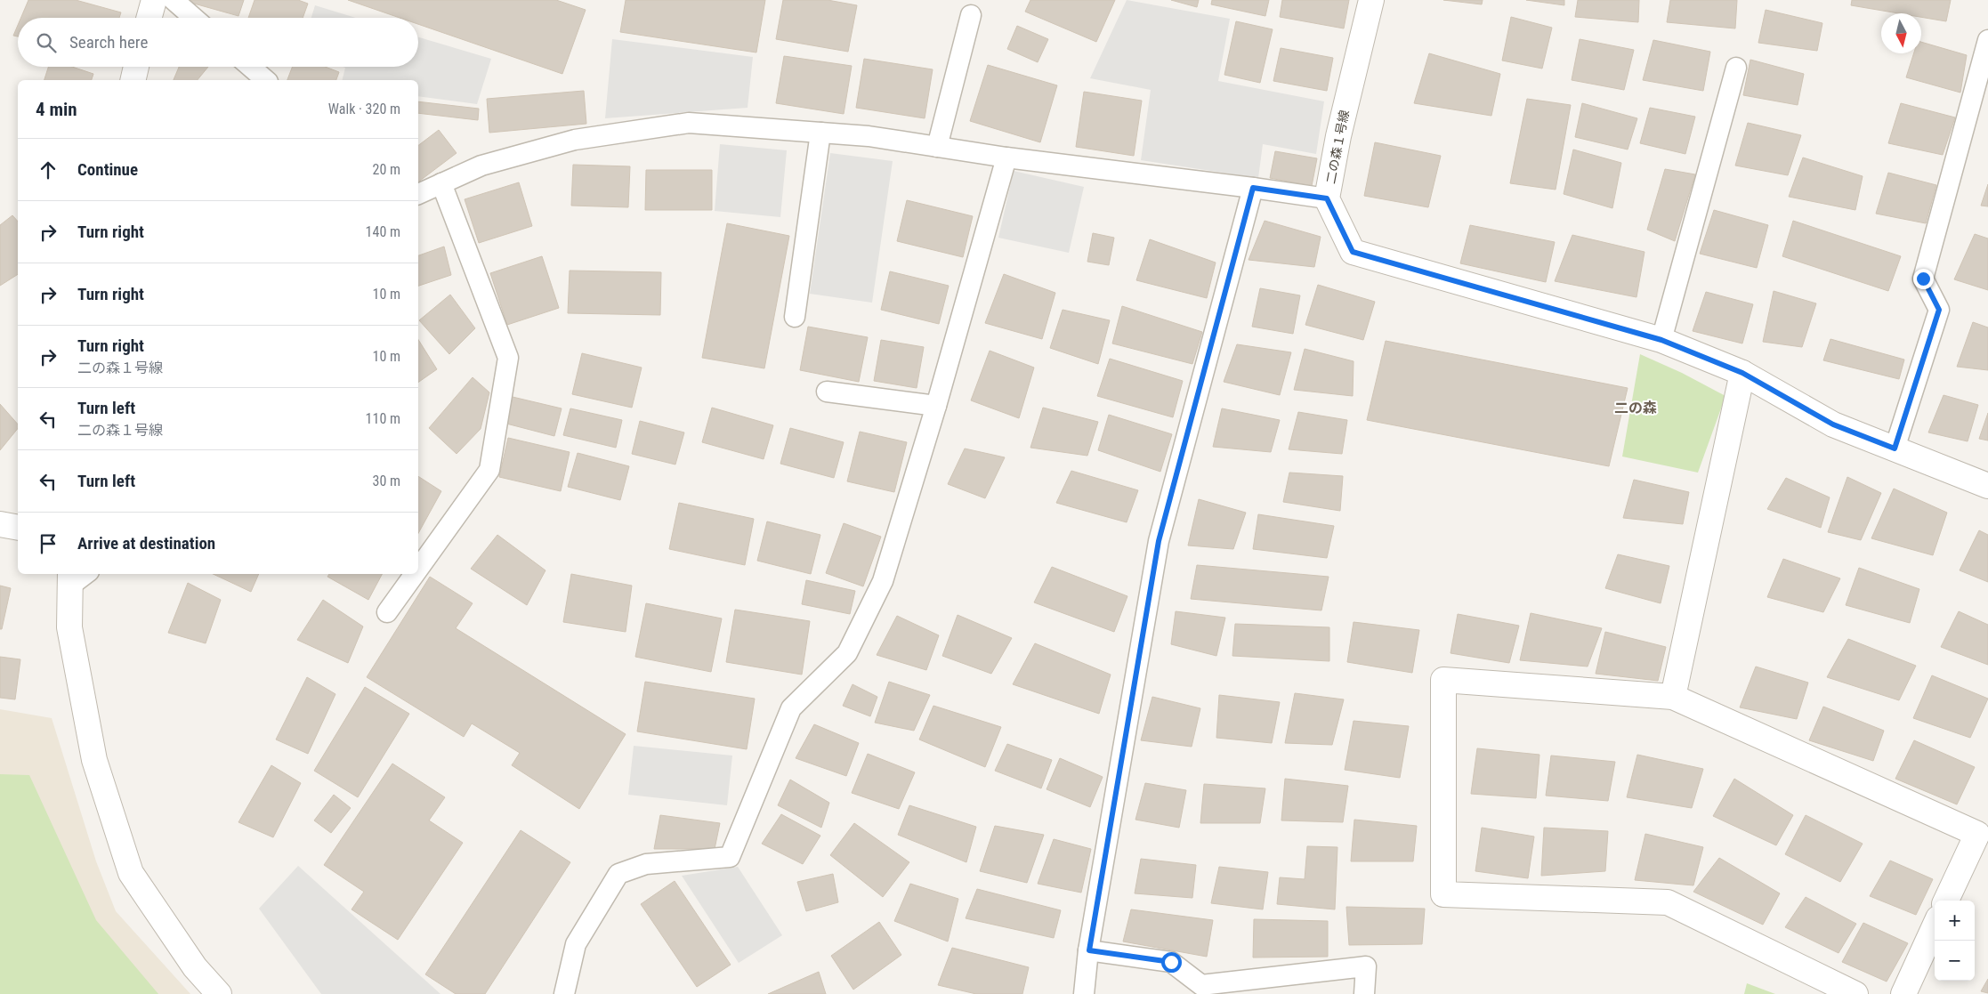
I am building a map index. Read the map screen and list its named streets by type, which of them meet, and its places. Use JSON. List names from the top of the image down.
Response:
{
  "streets": {
    "street": ["二の森１号線"]
  },
  "districts": ["二の森"],
  "north": "bottom",
  "page": {
    "search": "Search here",
    "heading": ["4 min", "Walk · 320 m"],
    "list": [
      ["Continue", "20 m"],
      ["Turn right", "140 m"],
      ["Turn right", "10 m"],
      ["Turn right", "二の森１号線", "10 m"],
      ["Turn left", "二の森１号線", "110 m"],
      ["Turn left", "30 m"],
      "Arrive at destination"
    ],
    "map_buttons": ["+", "−"]
  }
}
